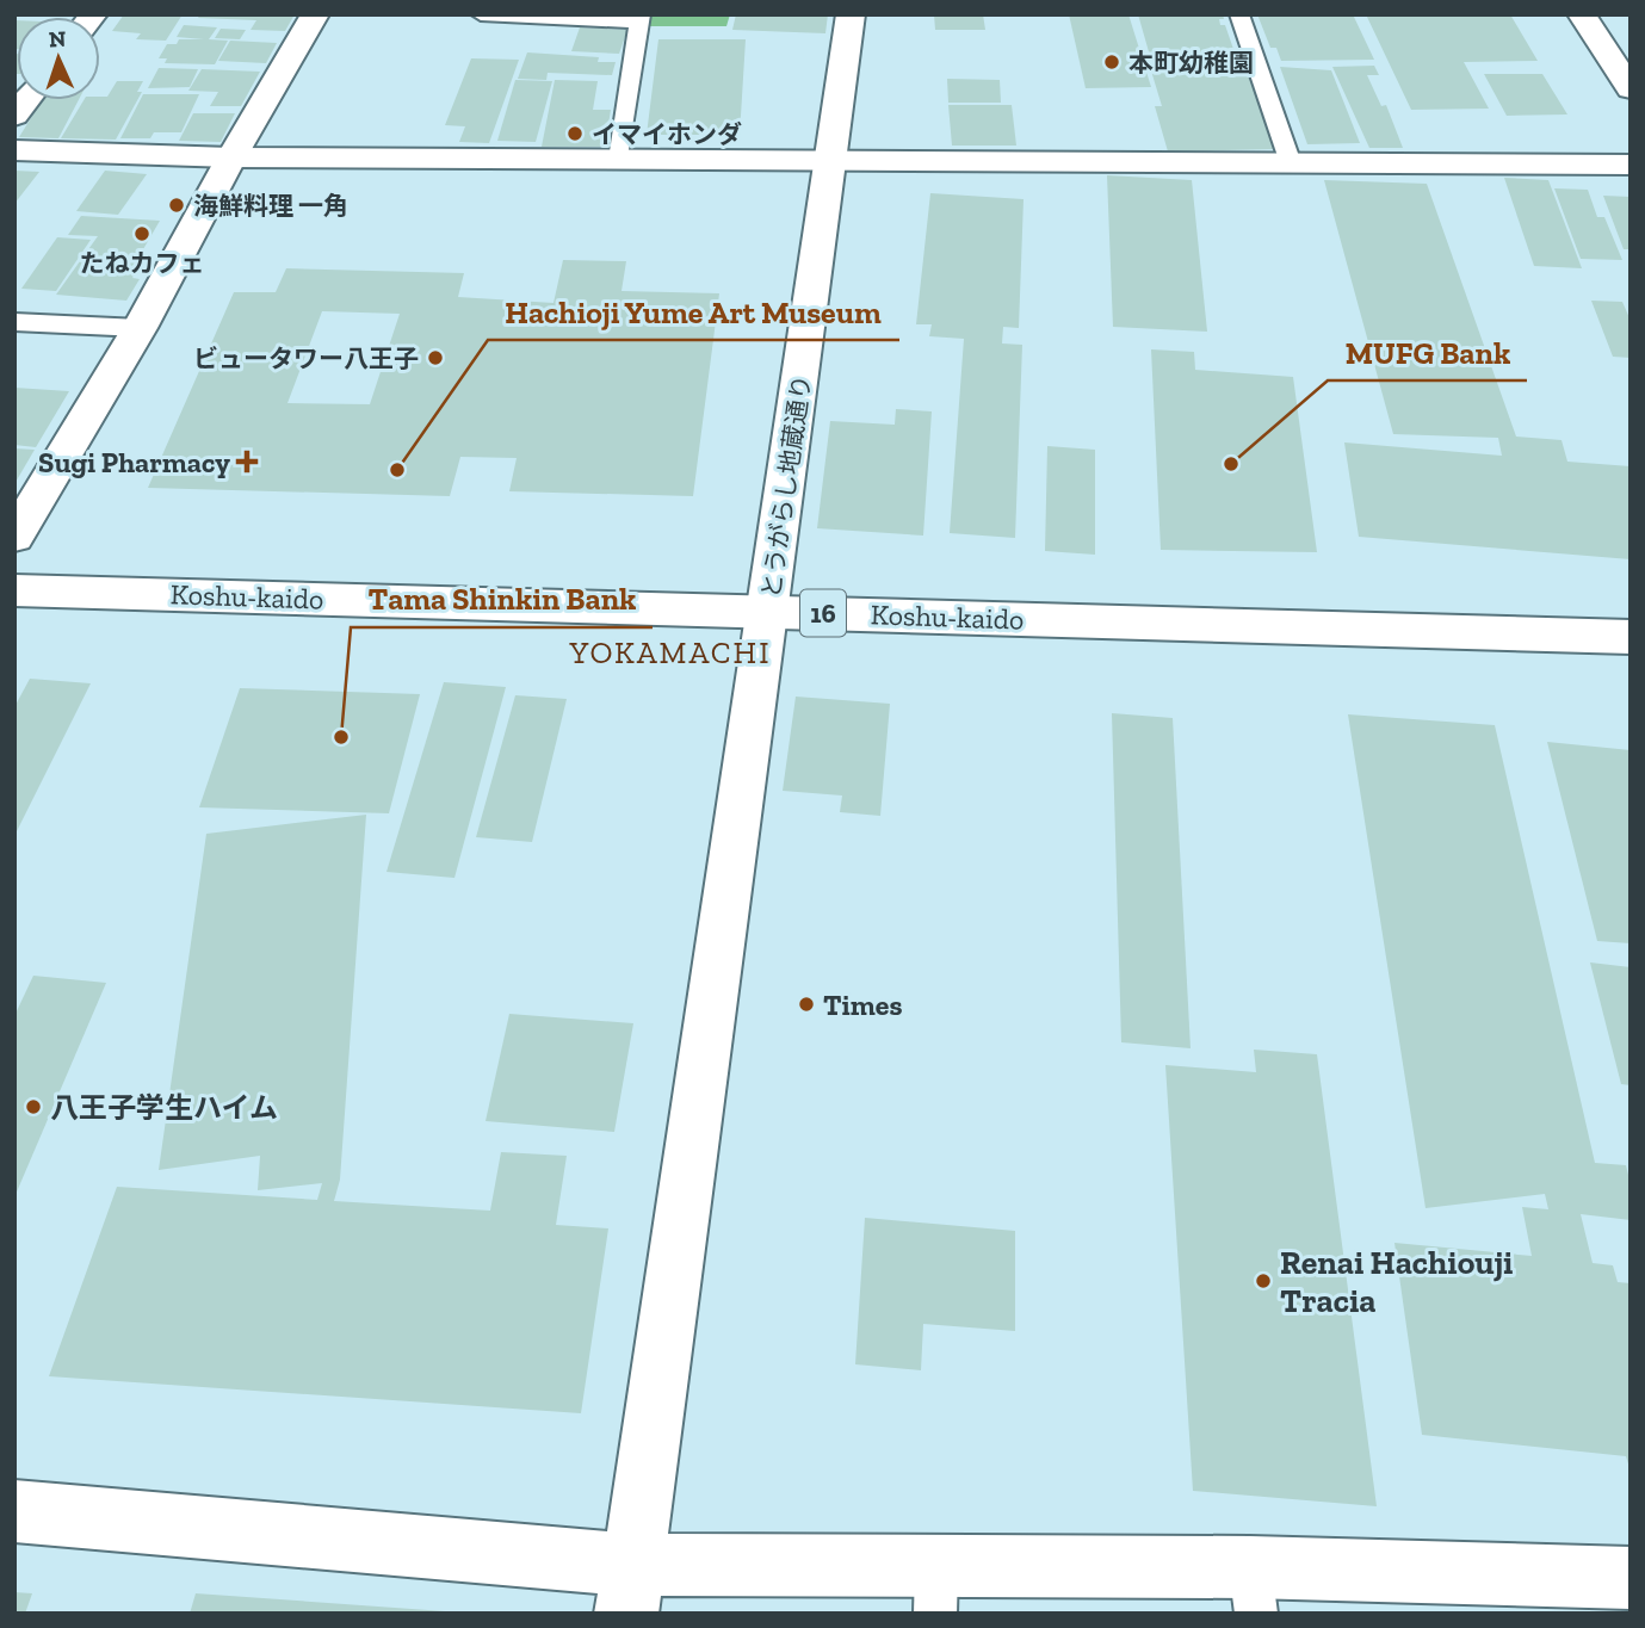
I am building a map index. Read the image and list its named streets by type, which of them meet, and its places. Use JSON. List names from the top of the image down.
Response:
{
  "streets": {
    "main road": ["とうがらし地蔵通り", "Koshu-kaido", "16"]
  },
  "crossings": [
    ["とうがらし地蔵通り", "Koshu-kaido"]
  ],
  "districts": ["YOKAMACHI"],
  "places": {
    "other": [
      "本町幼稚園",
      "イマイホンダ",
      "海鮮料理 一角",
      "たねカフェ",
      "ビュータワー八王子",
      "MUFG Bank",
      "Hachioji Yume Art Museum",
      "Tama Shinkin Bank",
      "Times",
      "八王子学生ハイム",
      "Renai Hachiouji Tracia"
    ],
    "health": ["Sugi Pharmacy"]
  },
  "north": "top"
}
